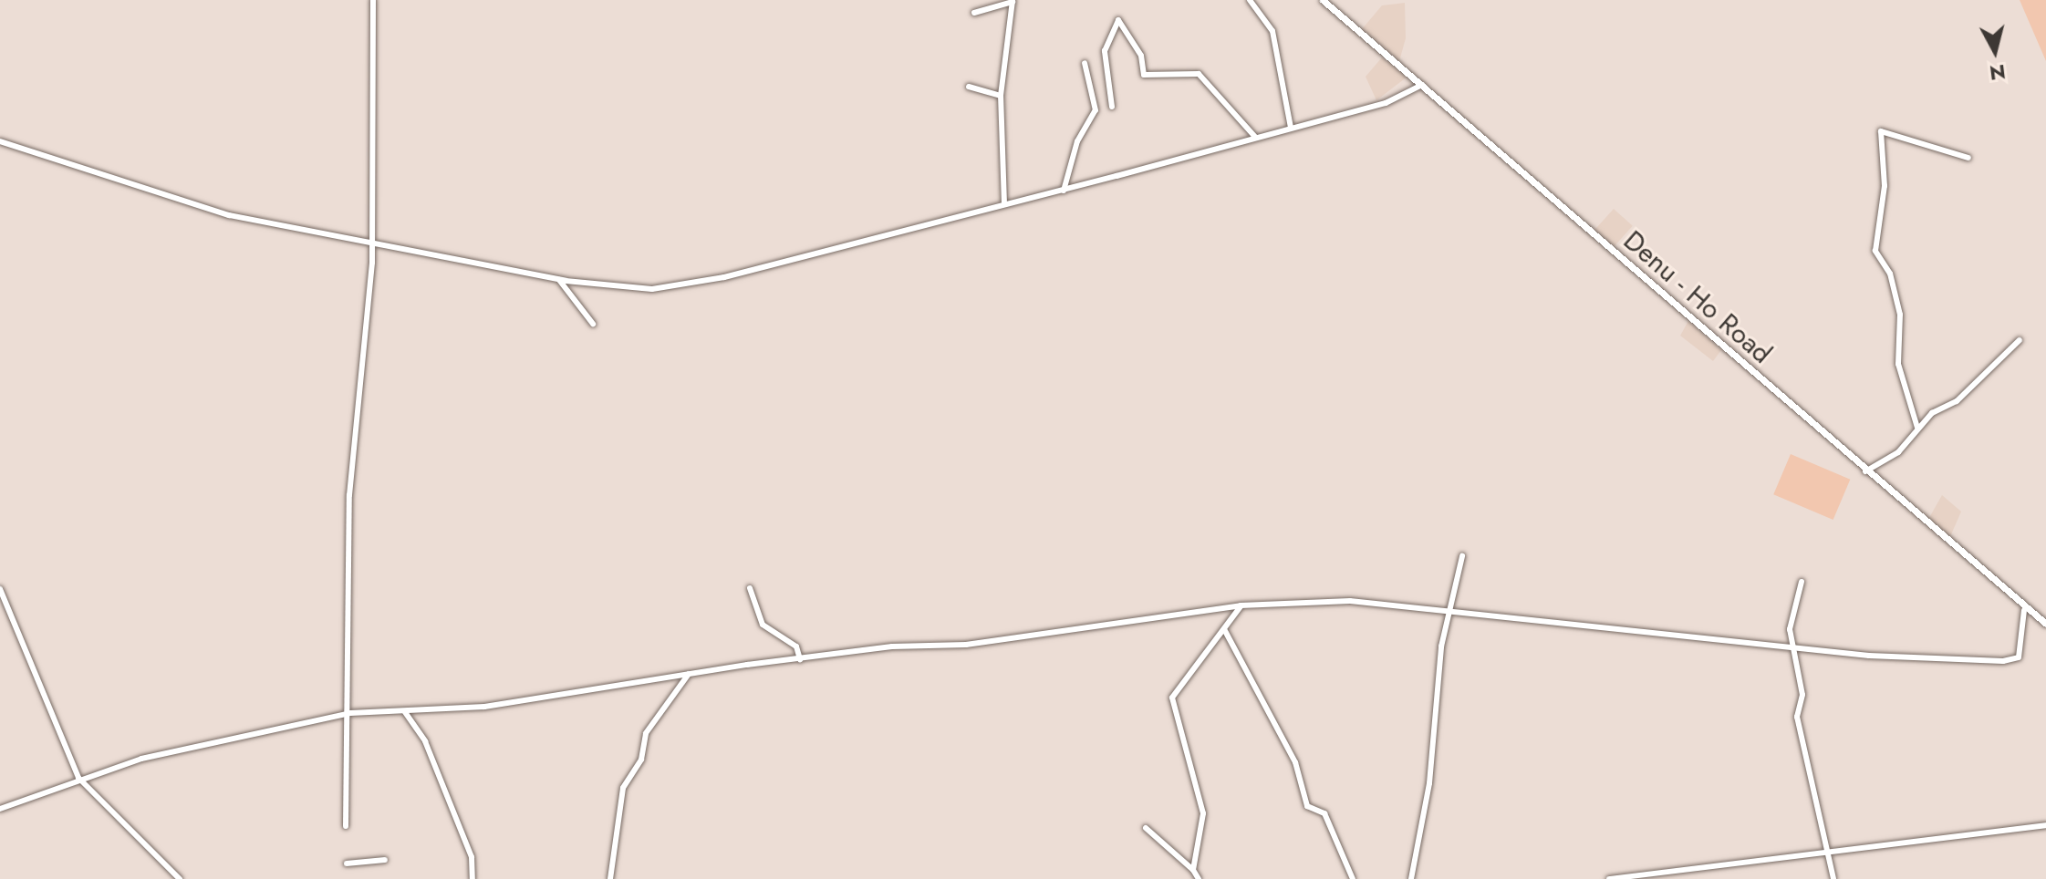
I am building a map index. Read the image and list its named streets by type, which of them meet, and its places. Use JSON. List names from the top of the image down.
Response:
{
  "streets": {
    "main road": ["Denu - Ho Road"]
  },
  "north": "bottom"
}
